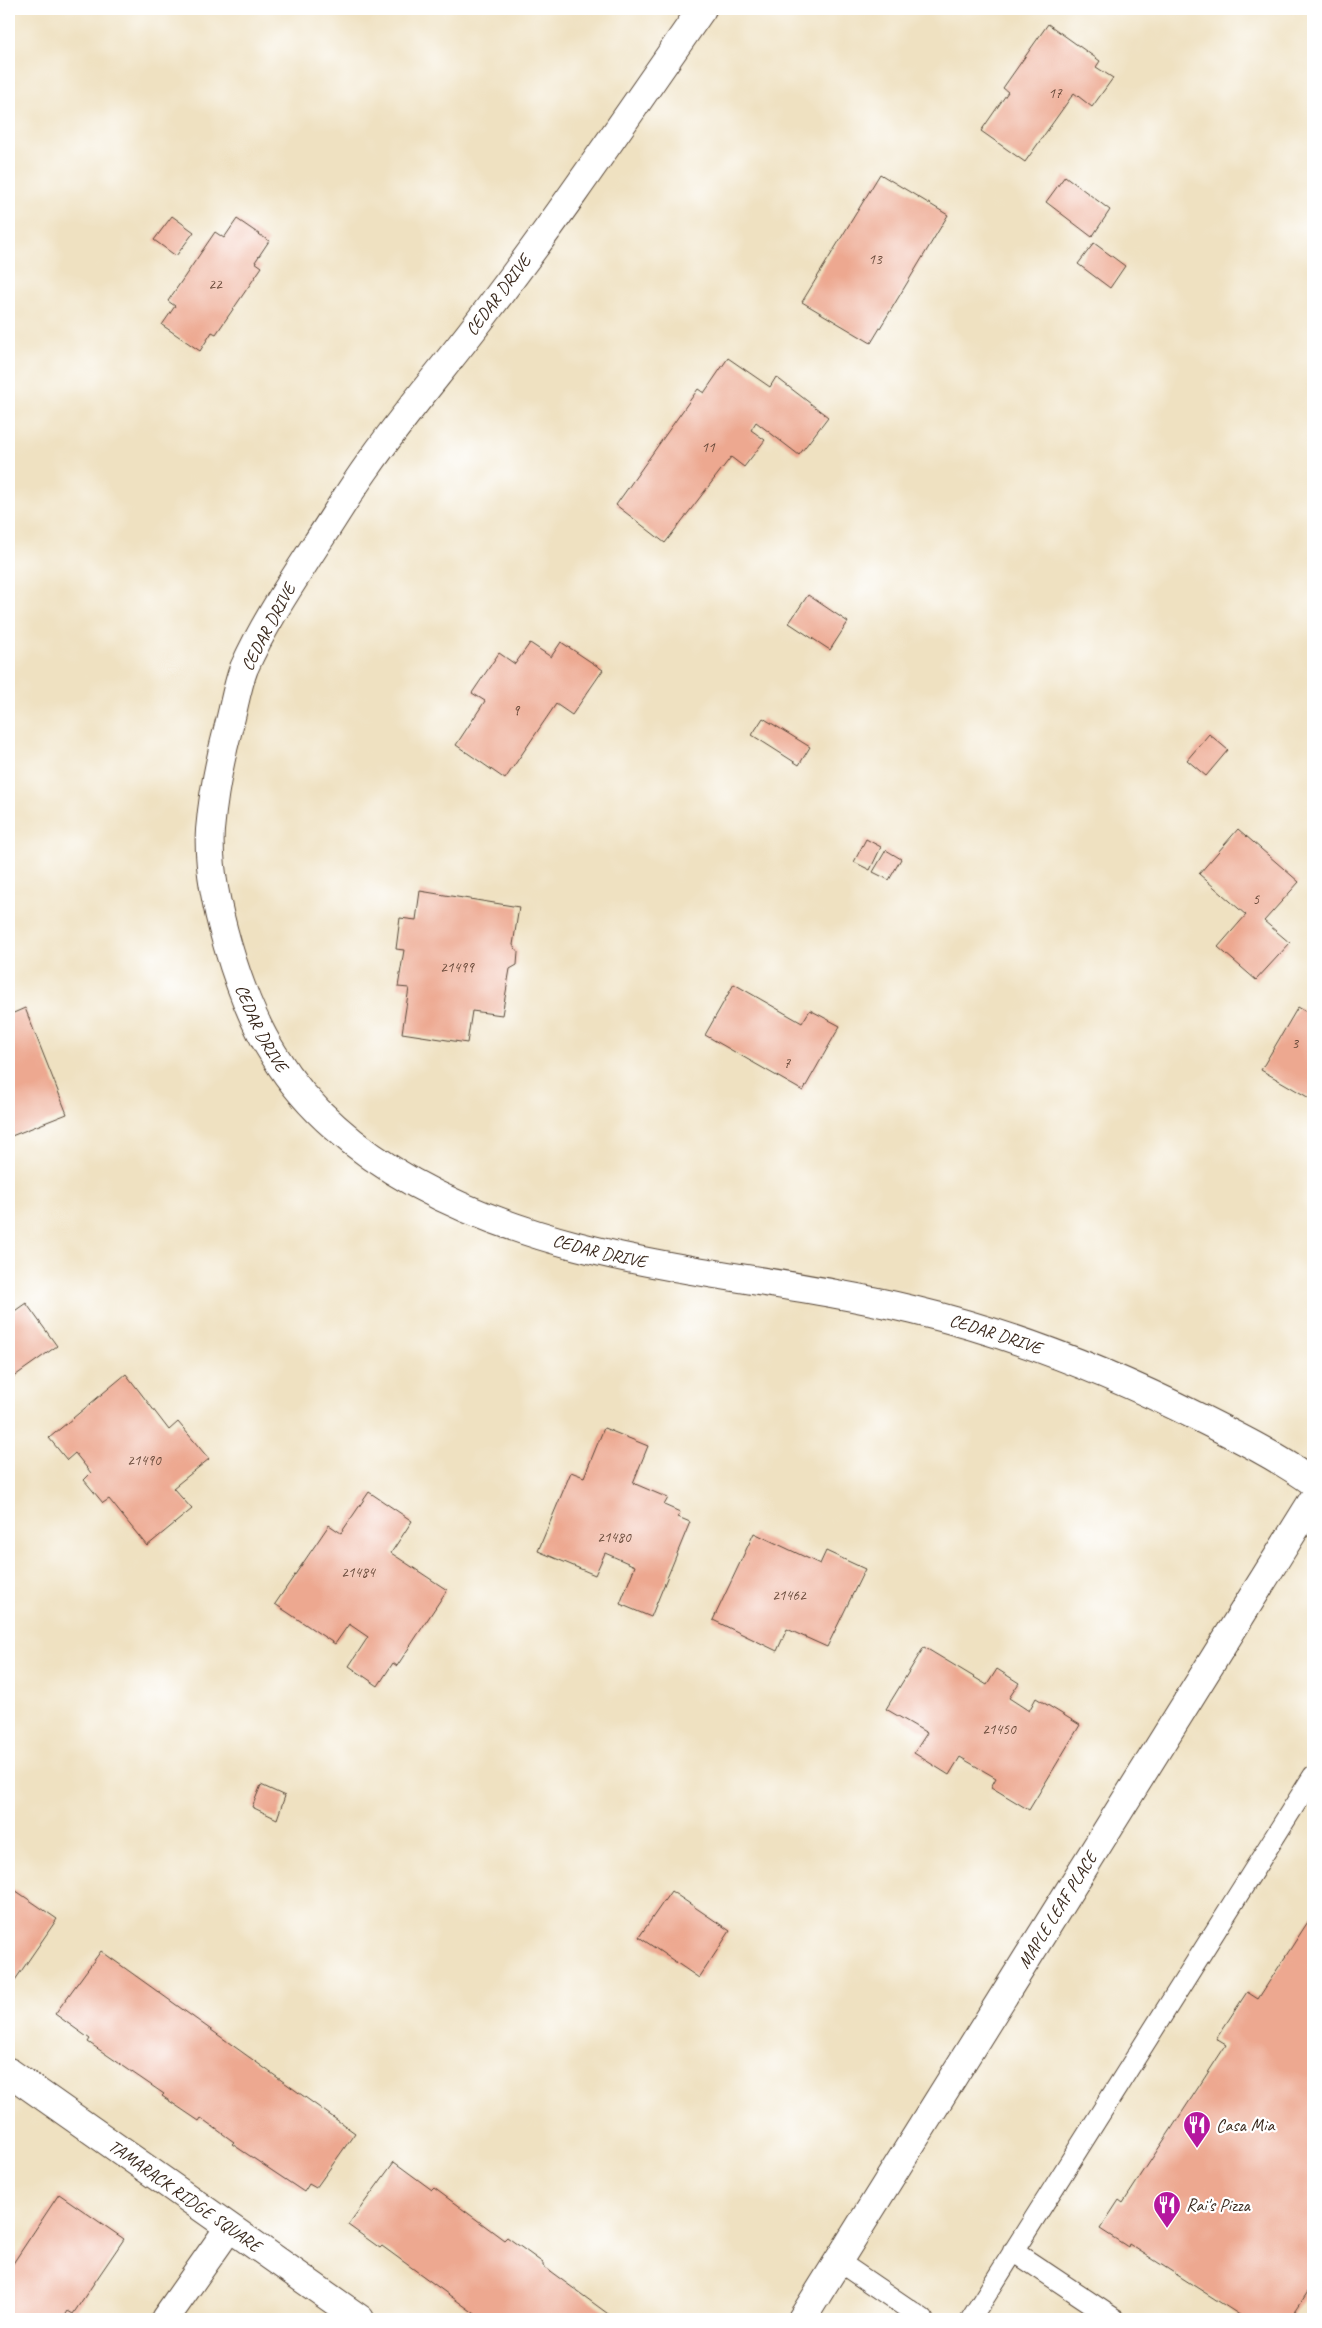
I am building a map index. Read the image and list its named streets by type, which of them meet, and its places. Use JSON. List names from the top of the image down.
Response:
{
  "streets": {
    "street": ["CEDAR DRIVE", "MAPLE LEAF PLACE", "TAMARACK RIDGE SQUARE"]
  },
  "places": {
    "restaurant": ["Casa Mia", "Rai's Pizza"]
  },
  "house_numbers": [
    "17",
    "13",
    "22",
    "11",
    "9",
    "5",
    "21499",
    "3",
    "7",
    "21490",
    "21480",
    "21484",
    "21462",
    "21450"
  ]
}
